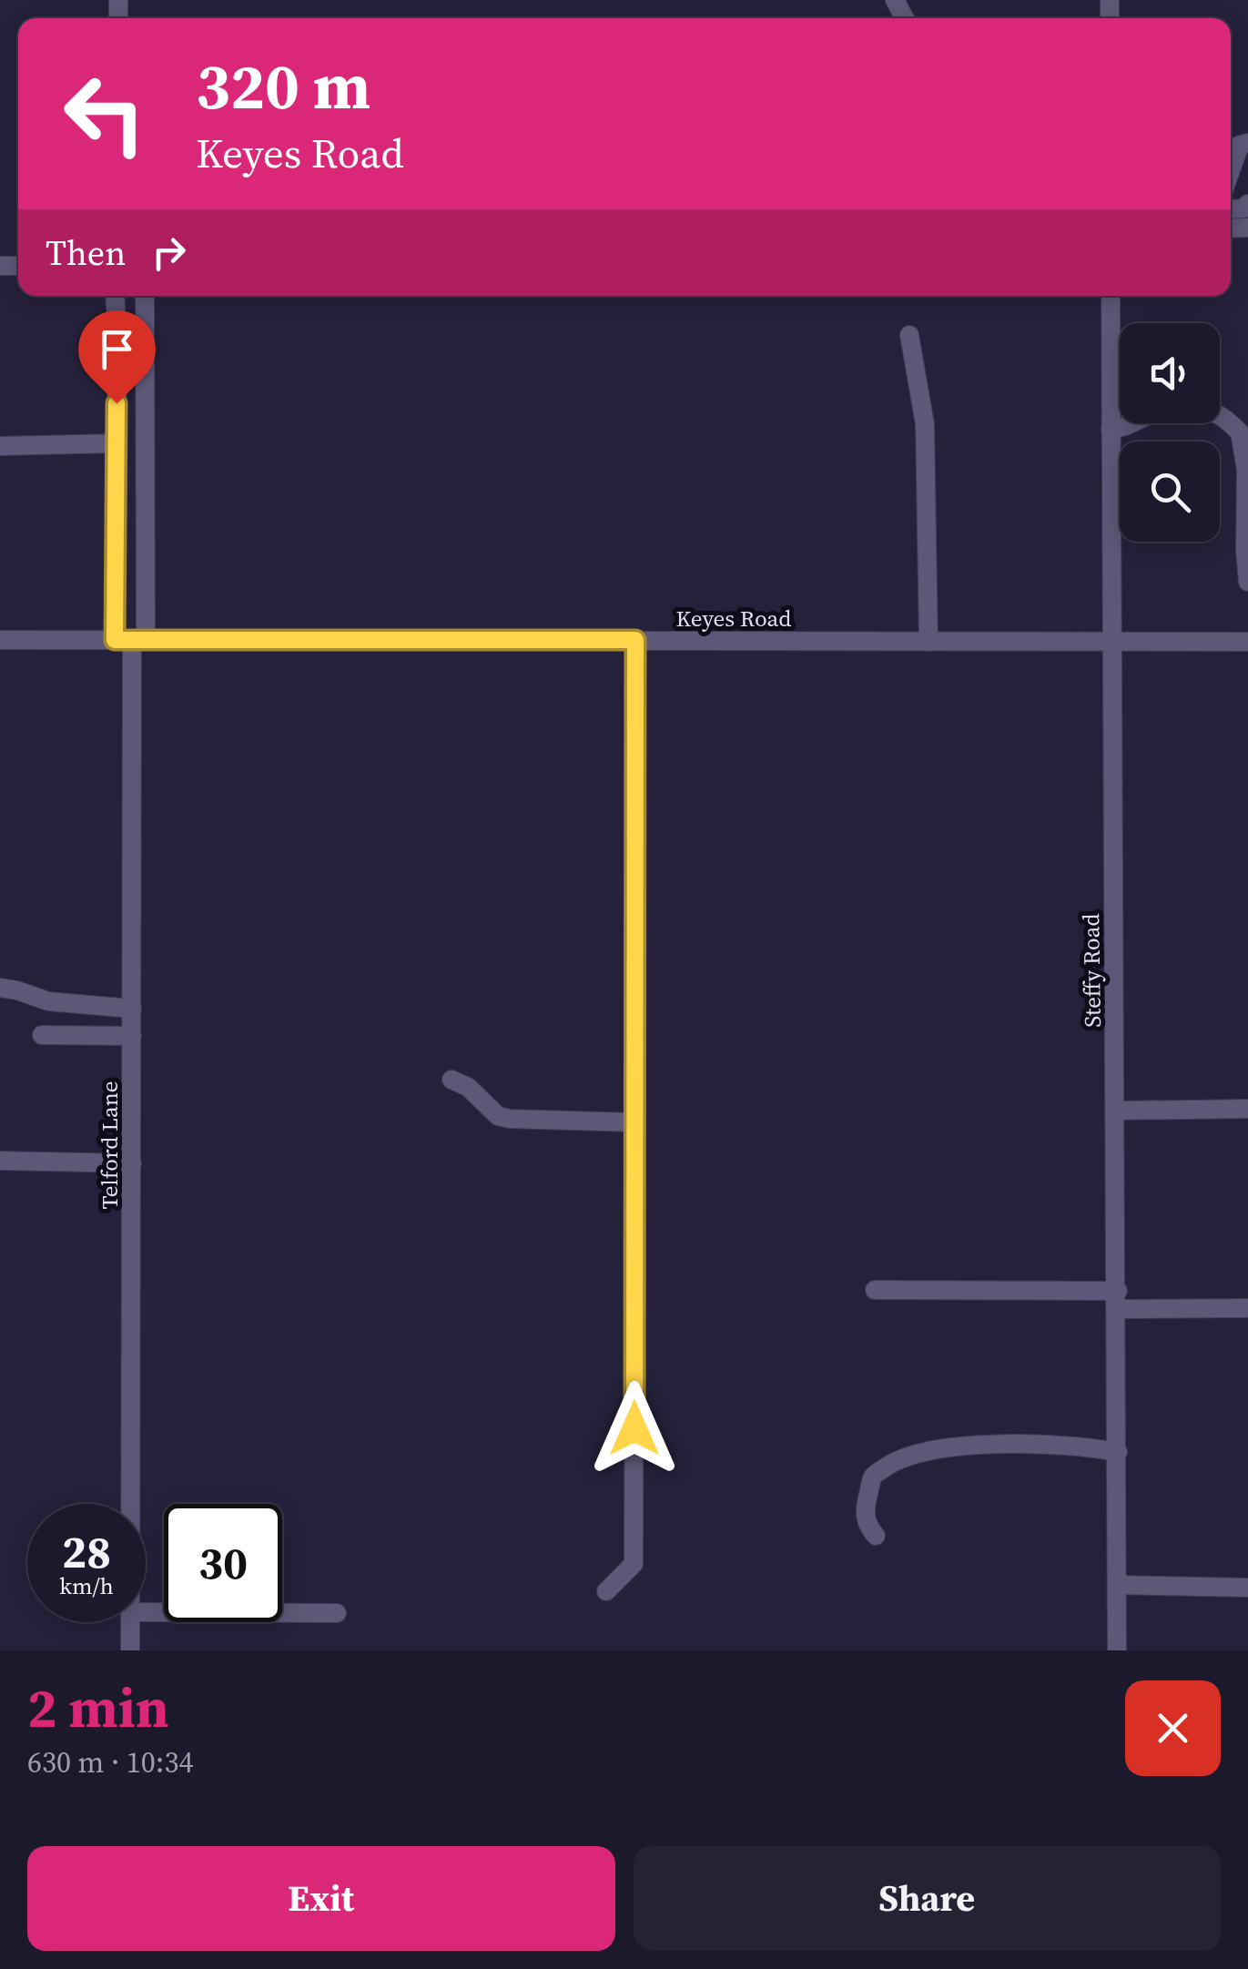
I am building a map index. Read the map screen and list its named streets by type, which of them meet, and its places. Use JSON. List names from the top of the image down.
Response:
{
  "streets": {
    "street": ["Keyes Road", "Steffy Road", "Telford Lane"]
  },
  "crossings": [
    ["Keyes Road", "Steffy Road"],
    ["Keyes Road", "Telford Lane"]
  ],
  "page": {
    "turn": ["320 m", "Keyes Road"],
    "then": "Then",
    "speed": "28 km/h",
    "limit": "30",
    "heading": ["2 min", "630 m · 10:34"],
    "buttons": ["Exit", "Share"]
  }
}
